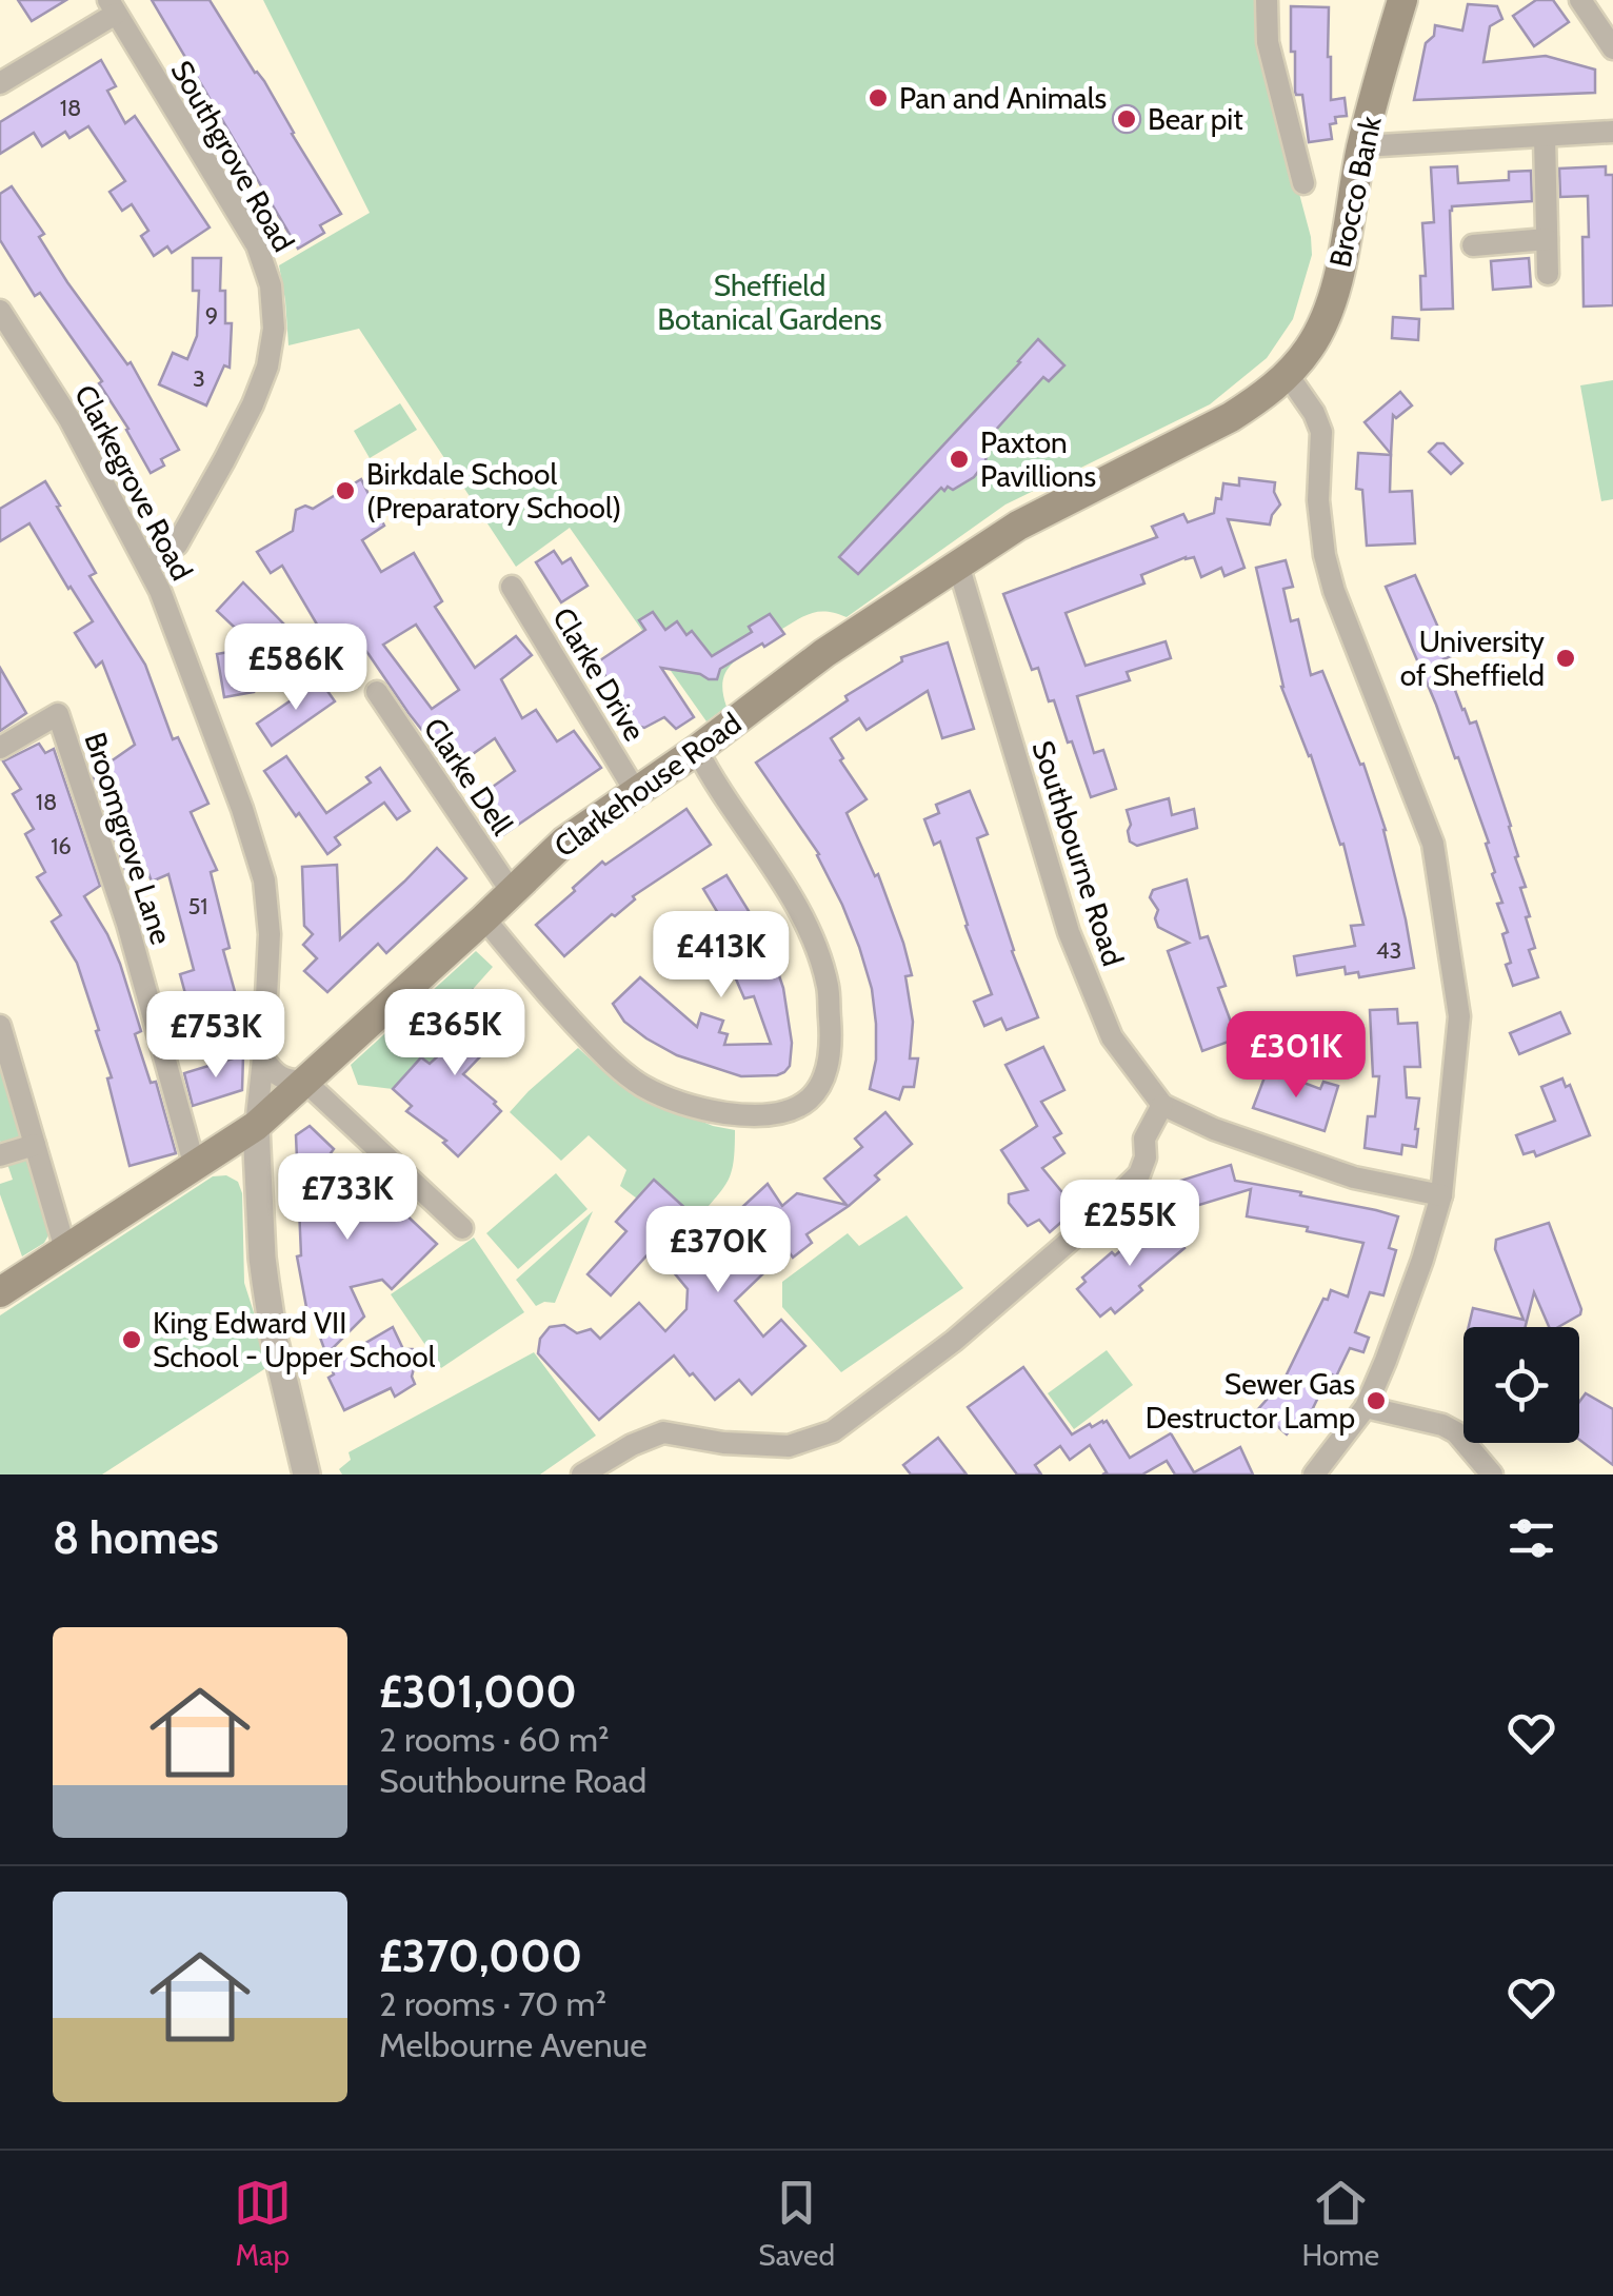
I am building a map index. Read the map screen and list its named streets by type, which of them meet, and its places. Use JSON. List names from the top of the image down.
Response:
{
  "streets": {
    "main road": ["Brocco Bank", "Clarkehouse Road"],
    "street": [
      "Southgrove Road",
      "Clarkegrove Road",
      "Clarke Drive",
      "Clarke Dell",
      "Broomgrove Lane",
      "Southbourne Road"
    ]
  },
  "crossings": [
    ["Southgrove Road", "Clarkegrove Road"],
    ["Brocco Bank", "Clarkehouse Road"],
    ["Clarkegrove Road", "Clarkehouse Road"],
    ["Clarke Drive", "Clarkehouse Road"],
    ["Clarke Dell", "Clarkehouse Road"],
    ["Clarkehouse Road", "Broomgrove Lane"],
    ["Clarkehouse Road", "Southbourne Road"]
  ],
  "parks": ["Sheffield Botanical Gardens"],
  "places": [
    "Pan and Animals",
    "Bear pit",
    "Paxton Pavillions",
    "Birkdale School (Preparatory School)",
    "University of Sheffield",
    "King Edward VII School - Upper School",
    "Sewer Gas Destructor Lamp"
  ],
  "house_numbers": [
    "18",
    "9",
    "3",
    "18",
    "16",
    "51",
    "43"
  ],
  "page": {
    "price": [
      "£586K",
      "£413K",
      "£365K",
      "£753K",
      "£301K",
      "£733K",
      "£255K",
      "£370K"
    ],
    "heading": "8 homes",
    "list": [
      {
        "name": "£301,000",
        "note": "2 rooms · 60 m² · Southbourne Road"
      },
      {
        "name": "£370,000",
        "note": "2 rooms · 70 m² · Melbourne Avenue"
      }
    ],
    "tabs": ["Map", "Saved", "Home"]
  }
}
